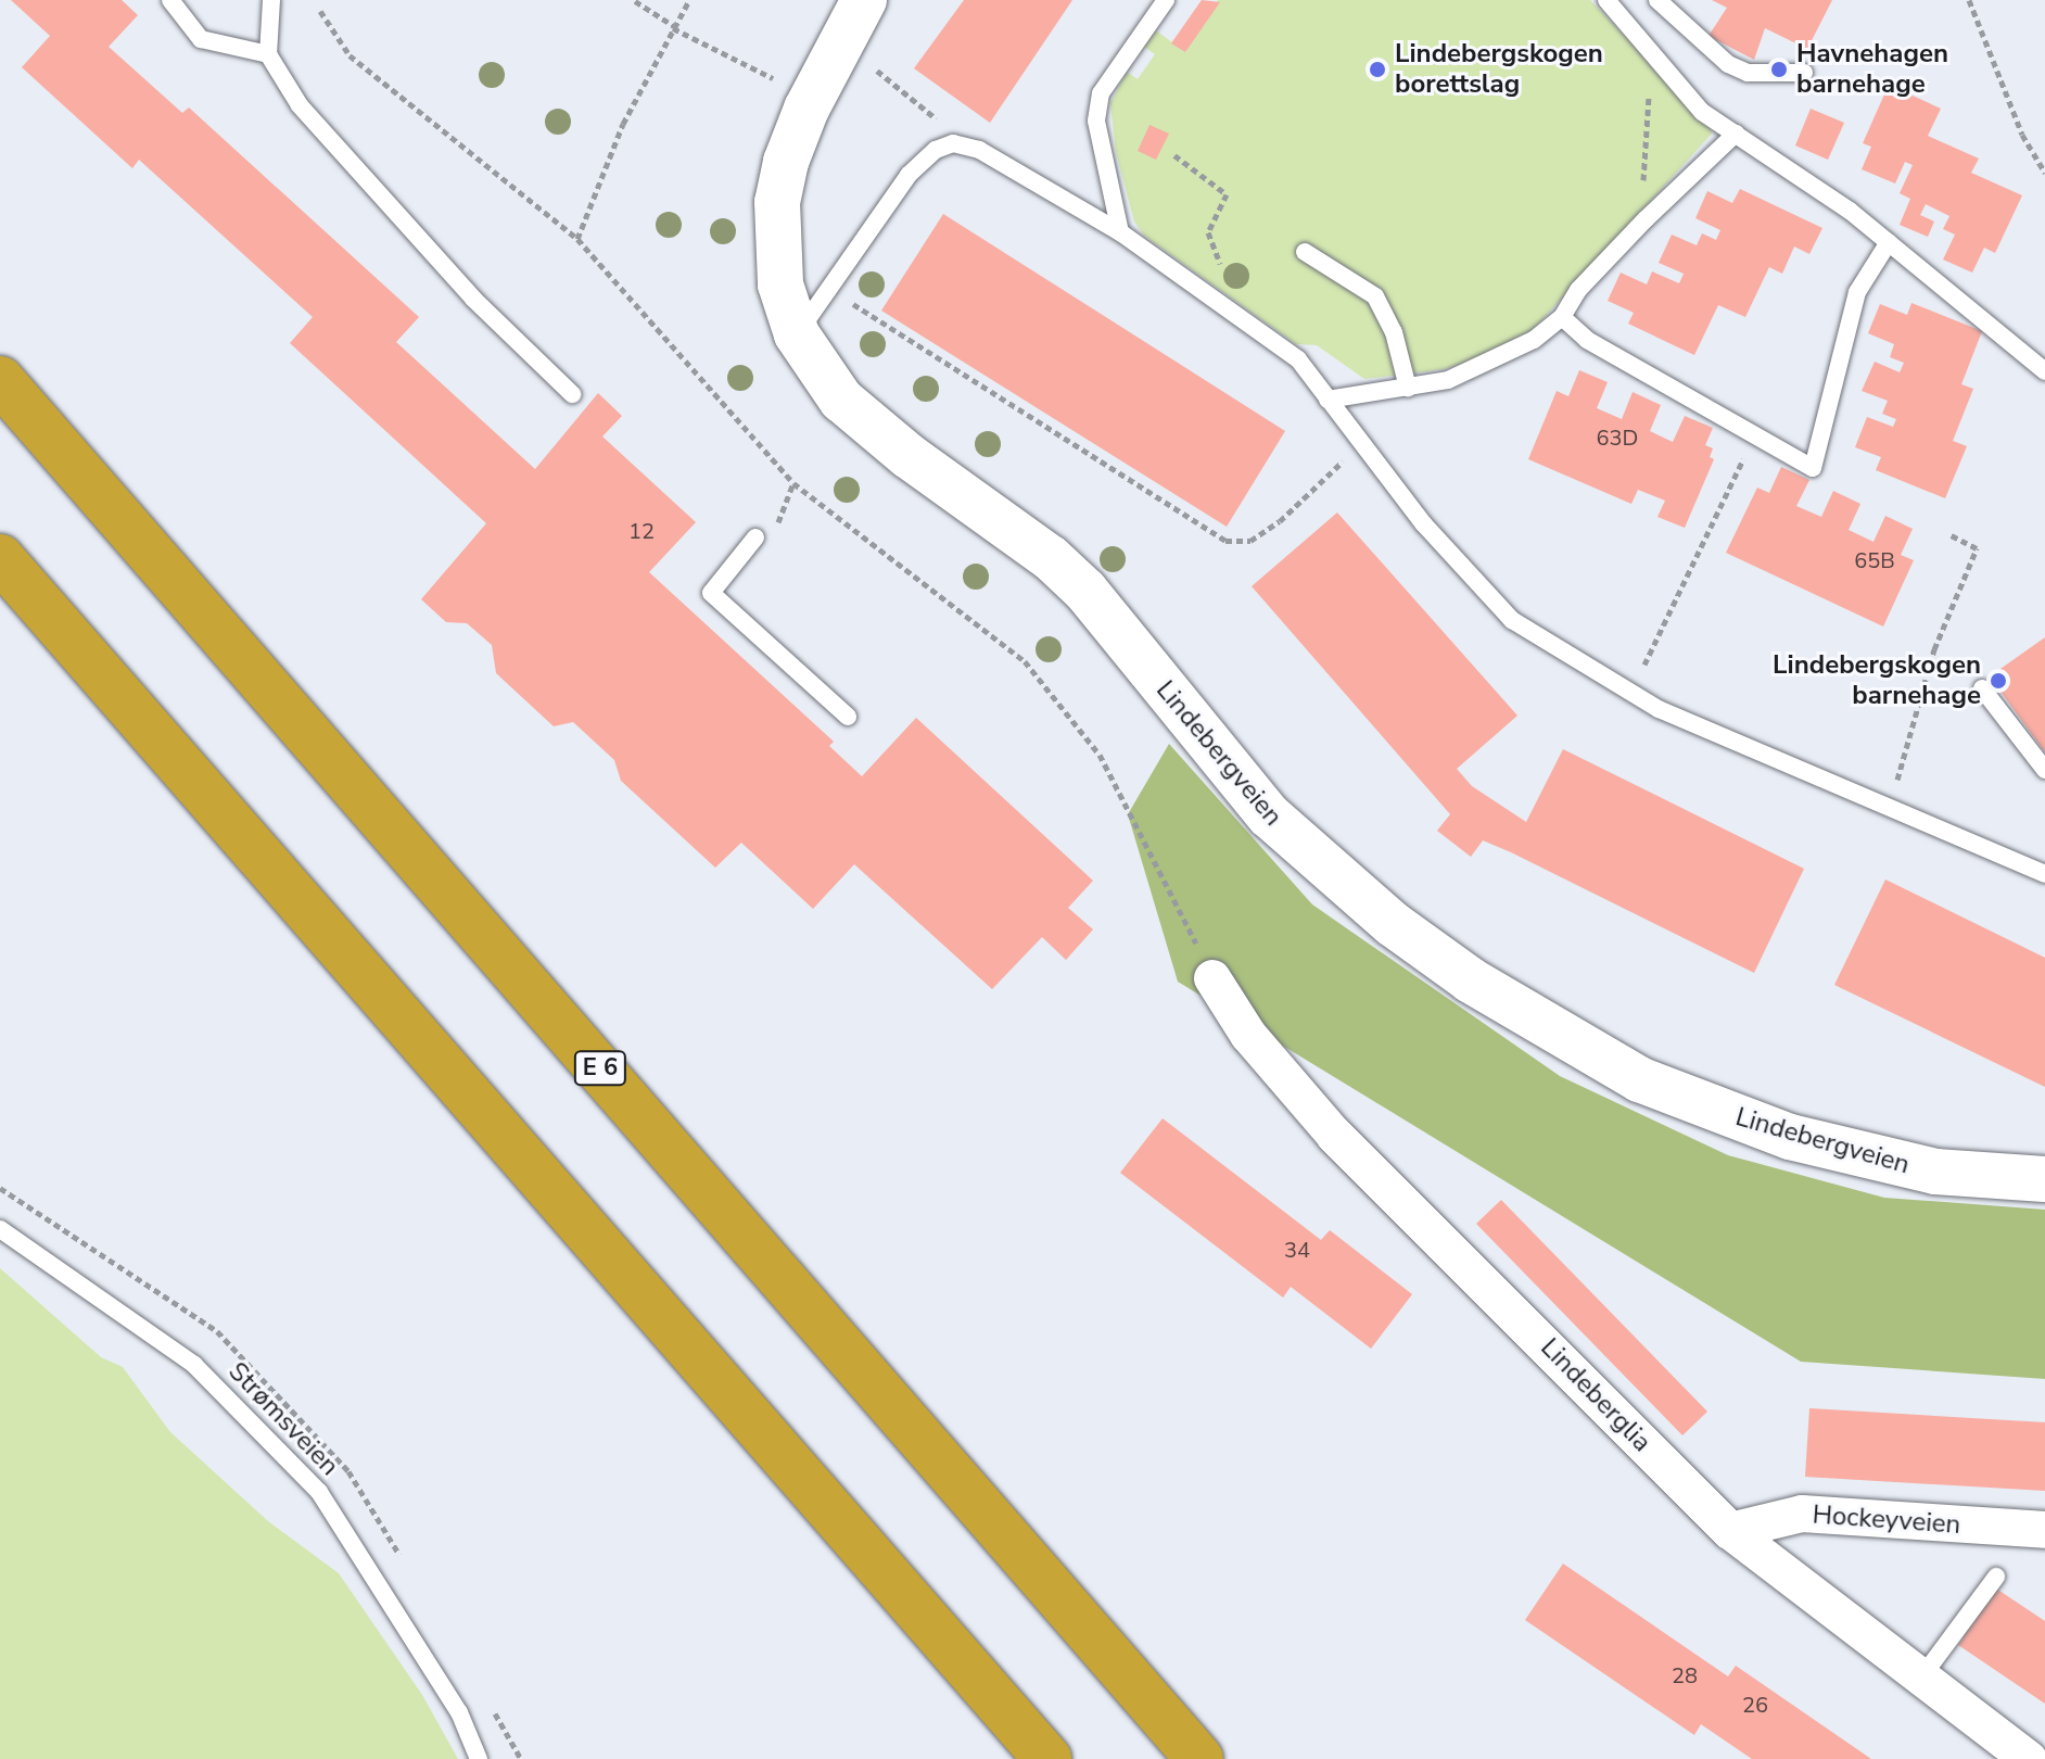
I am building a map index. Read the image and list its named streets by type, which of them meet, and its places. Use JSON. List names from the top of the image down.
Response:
{
  "streets": {
    "highway": ["E 6"],
    "street": ["Lindebergveien", "Lindeberglia", "Hockeyveien"],
    "lane": ["Strømsveien"]
  },
  "crossings": [
    ["Lindeberglia", "Hockeyveien"]
  ],
  "places": ["Lindebergskogen borettslag", "Havnehagen barnehage", "Lindebergskogen barnehage"],
  "house_numbers": [
    "63D",
    "12",
    "65B",
    "34",
    "28",
    "26"
  ]
}
